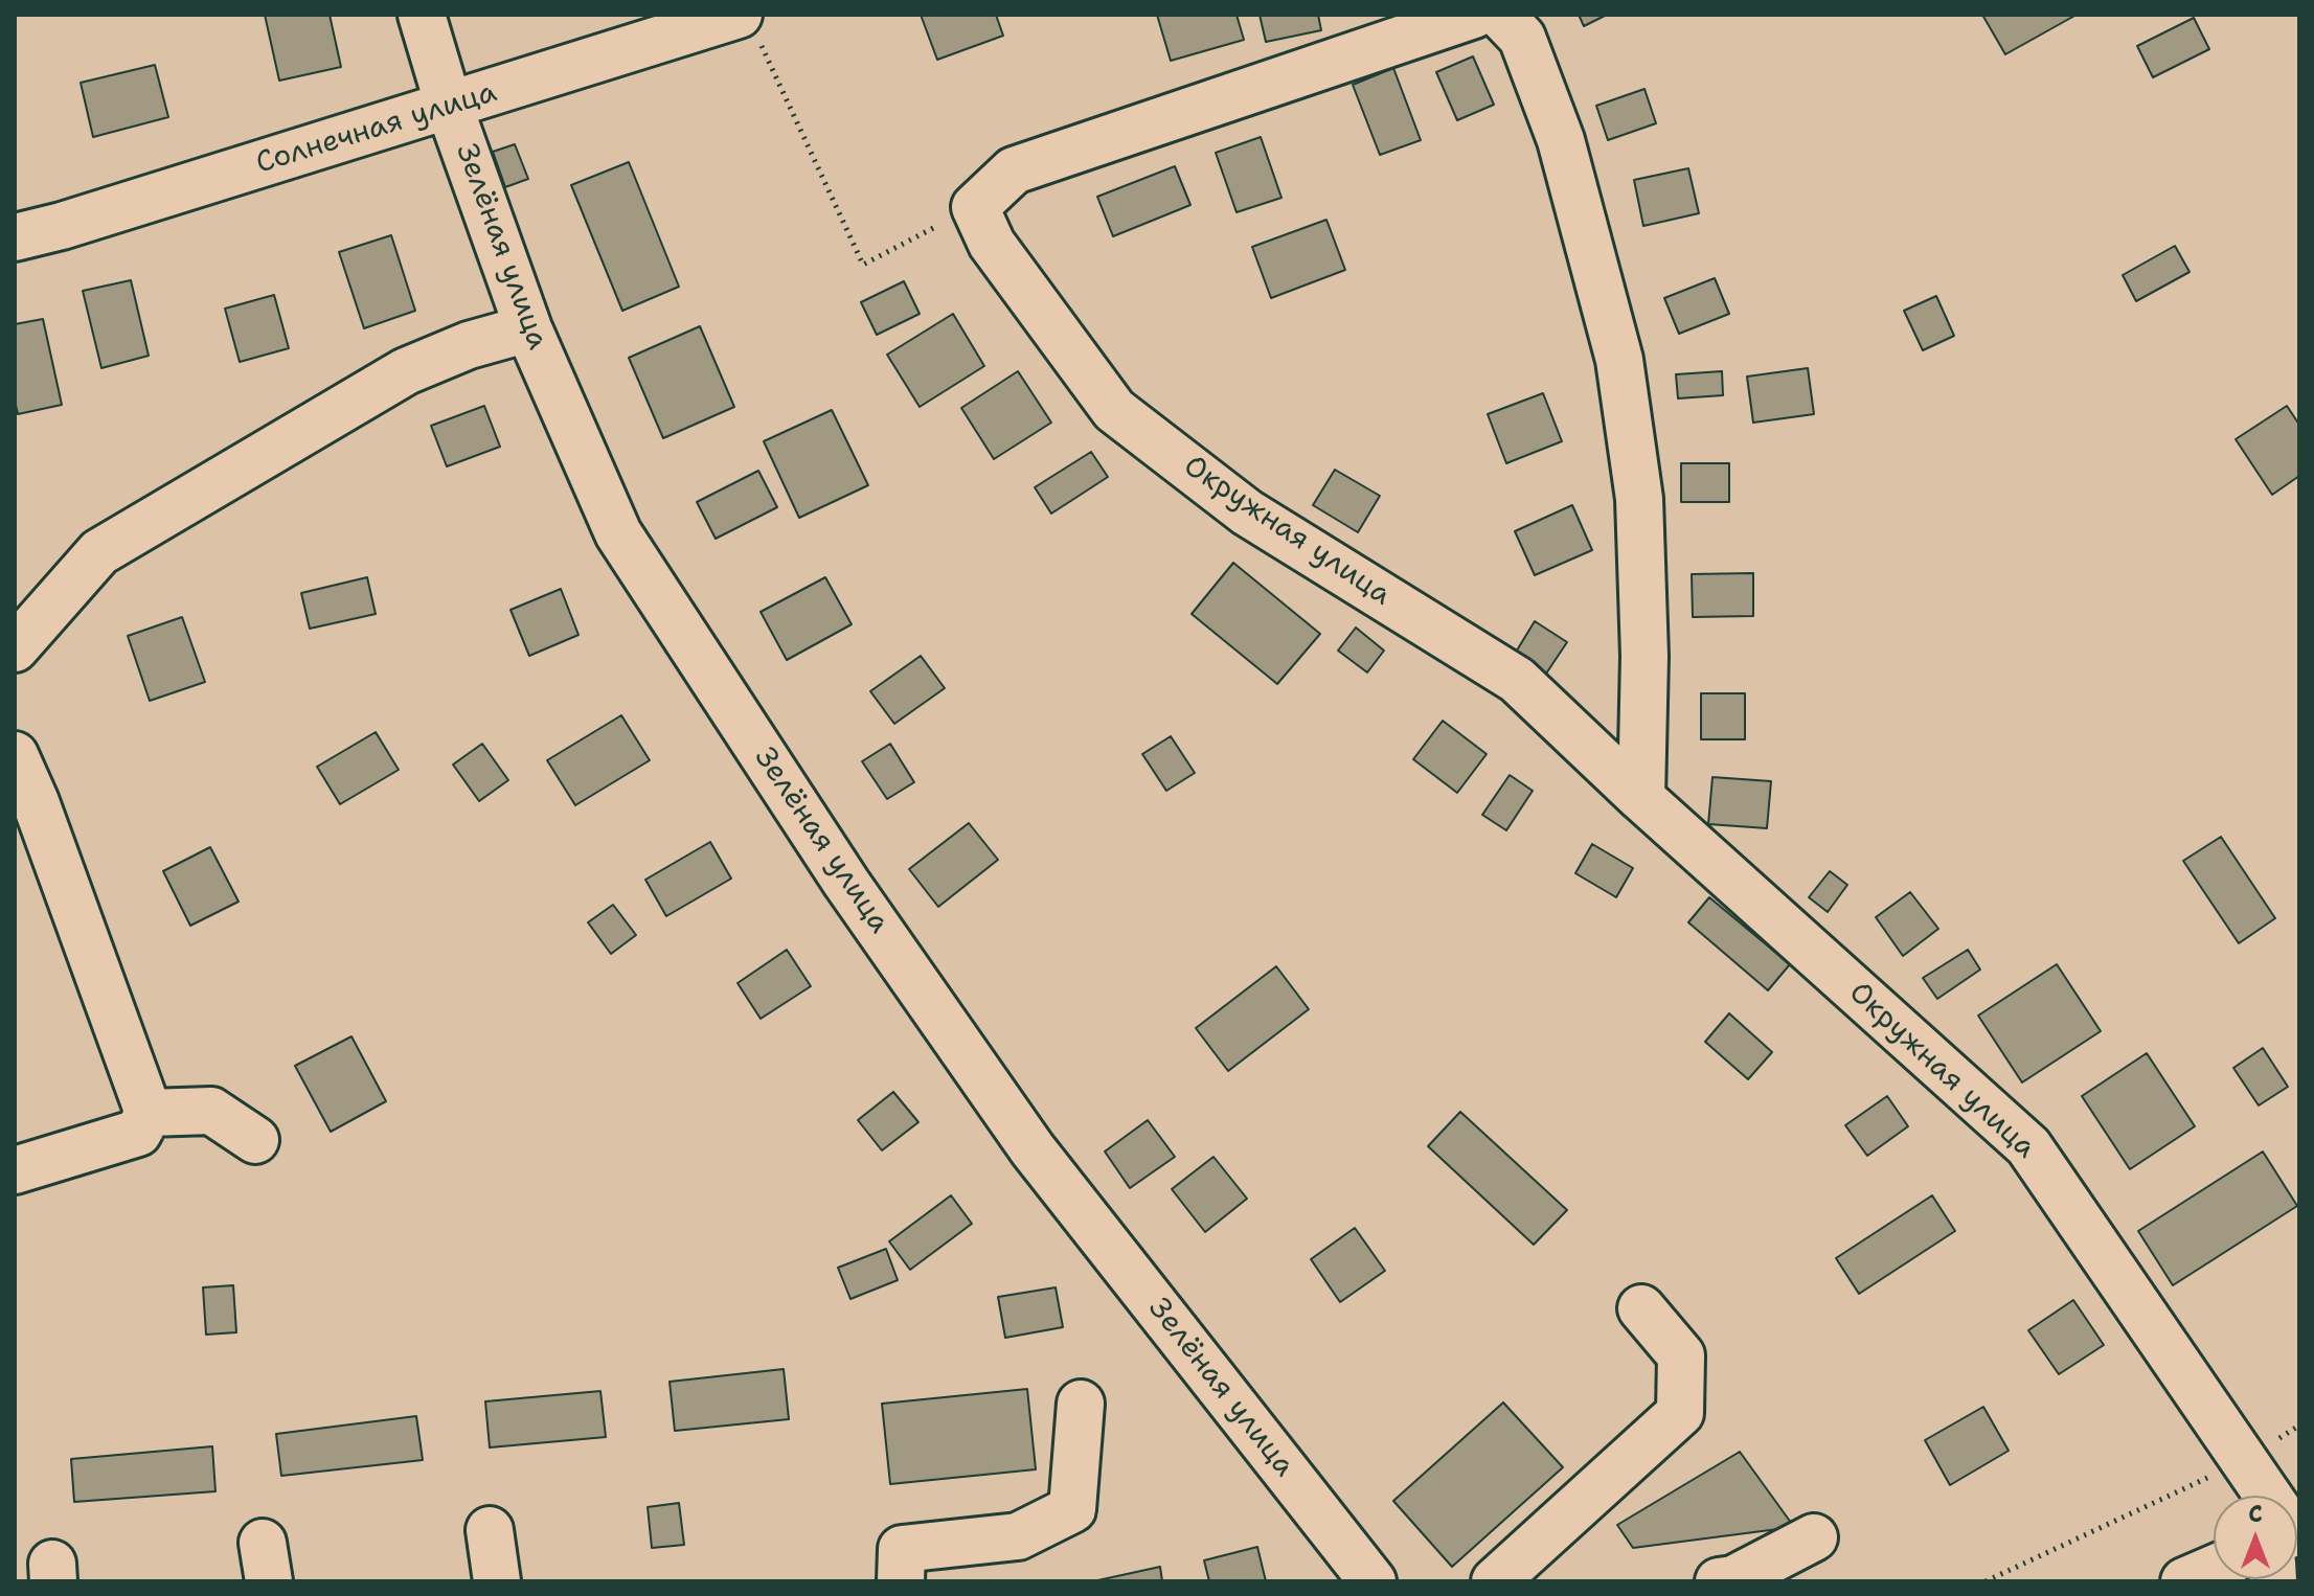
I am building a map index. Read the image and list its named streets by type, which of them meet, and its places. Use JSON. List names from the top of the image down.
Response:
{
  "streets": {
    "street": ["Солнечная улица", "Зелёная улица", "Окружная улица"]
  },
  "crossings": [
    ["Солнечная улица", "Зелёная улица"]
  ],
  "north": "top"
}
